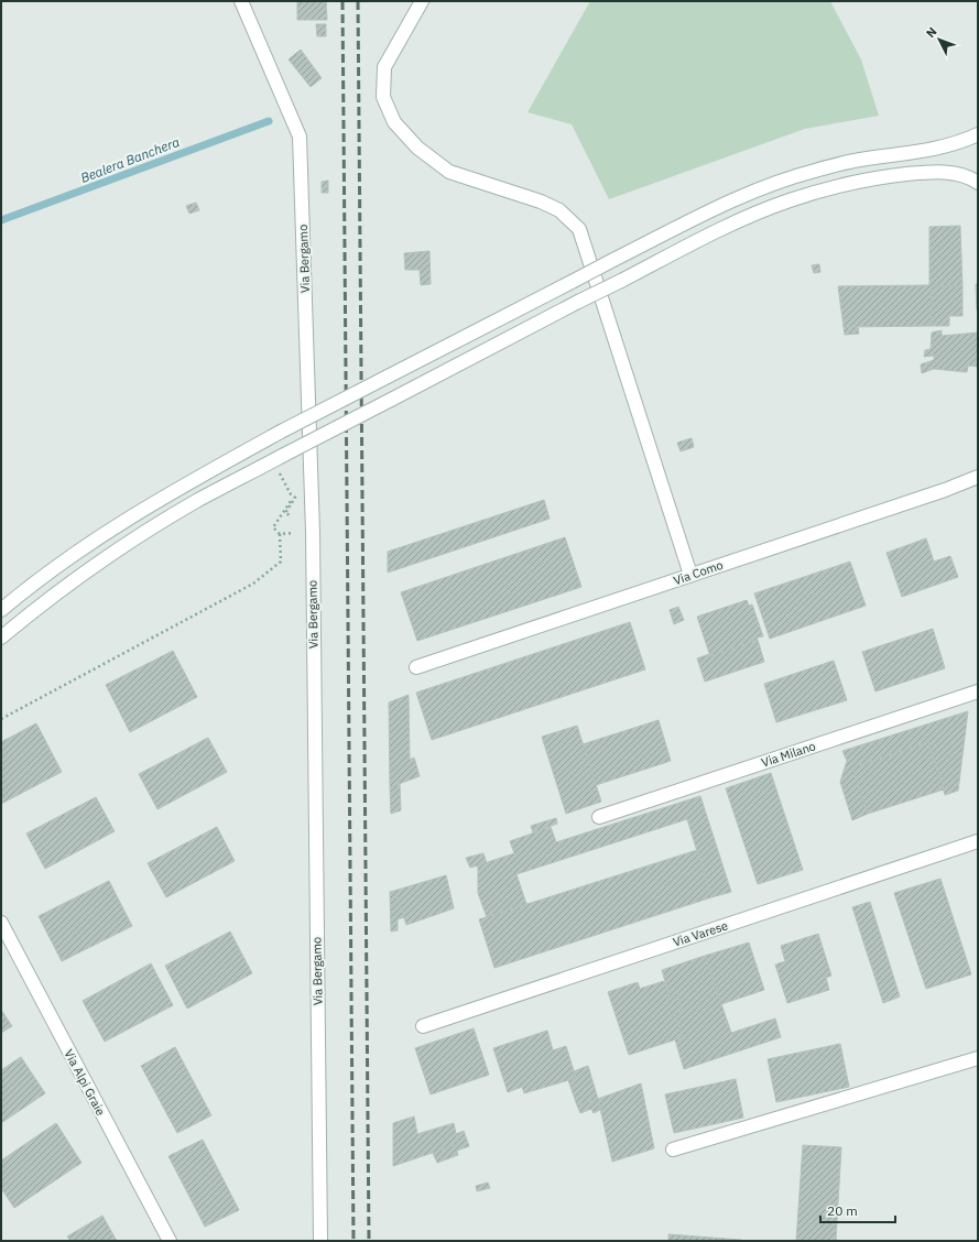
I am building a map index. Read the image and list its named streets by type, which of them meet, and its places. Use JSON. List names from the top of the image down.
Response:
{
  "streets": {
    "street": [
      "Via Bergamo",
      "Via Como",
      "Via Milano",
      "Via Varese",
      "Via Alpi Graie"
    ]
  },
  "water": ["Bealera Banchera"],
  "scale_bar": "20 m",
  "north": "top left"
}
